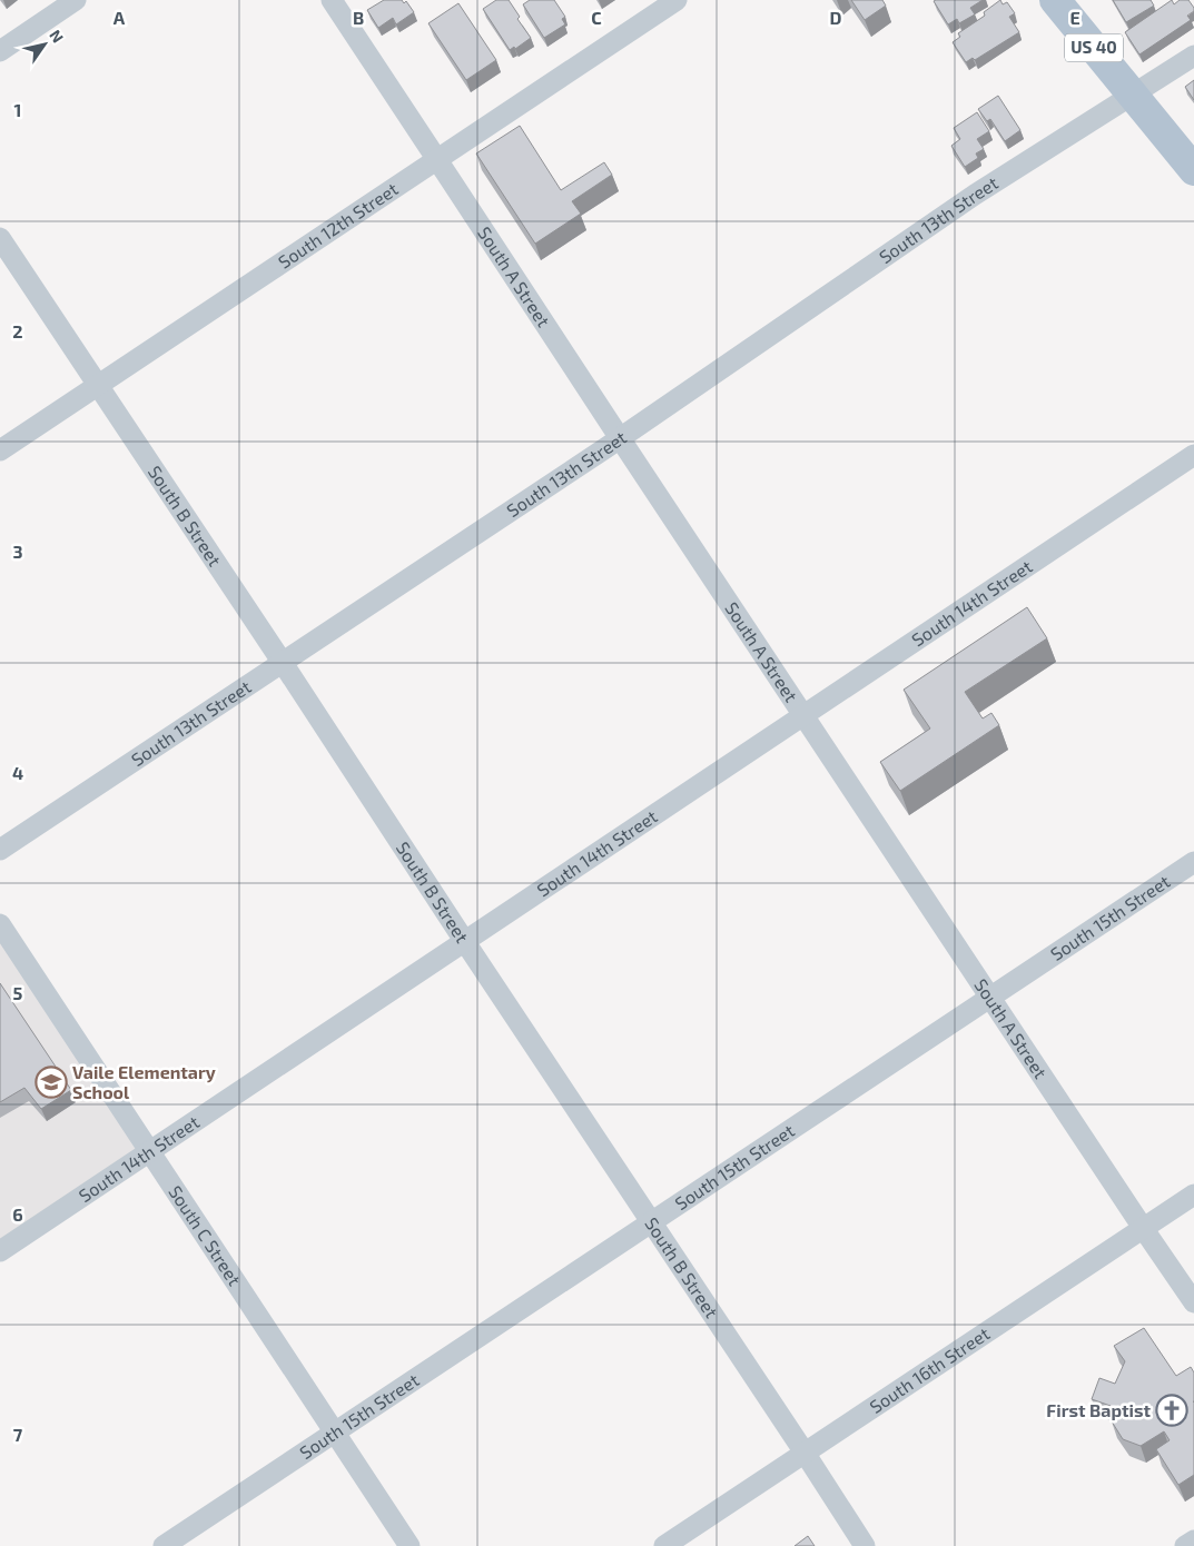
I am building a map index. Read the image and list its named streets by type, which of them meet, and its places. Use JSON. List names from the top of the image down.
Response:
{
  "streets": {
    "main road": ["US 40"],
    "street": [
      "South 13th Street",
      "South 12th Street",
      "South A Street",
      "South B Street",
      "South 14th Street",
      "South 15th Street",
      "South C Street",
      "South 16th Street"
    ]
  },
  "crossings": [
    ["US 40", "South 13th Street"],
    ["South 13th Street", "South A Street"],
    ["South 13th Street", "South B Street"],
    ["South 12th Street", "South A Street"],
    ["South 12th Street", "South B Street"],
    ["South A Street", "South 14th Street"],
    ["South A Street", "South 15th Street"],
    ["South A Street", "South 16th Street"],
    ["South B Street", "South 14th Street"],
    ["South B Street", "South 15th Street"],
    ["South B Street", "South 16th Street"],
    ["South 14th Street", "South C Street"],
    ["South 15th Street", "South C Street"]
  ],
  "places": {
    "school or university": ["Vaile Elementary School"],
    "church": ["First Baptist"]
  },
  "north": "top right",
  "grid": {
    "columns": [
      "A",
      "B",
      "C",
      "D",
      "E"
    ],
    "rows": [
      "1",
      "2",
      "3",
      "4",
      "5",
      "6",
      "7"
    ]
  }
}
